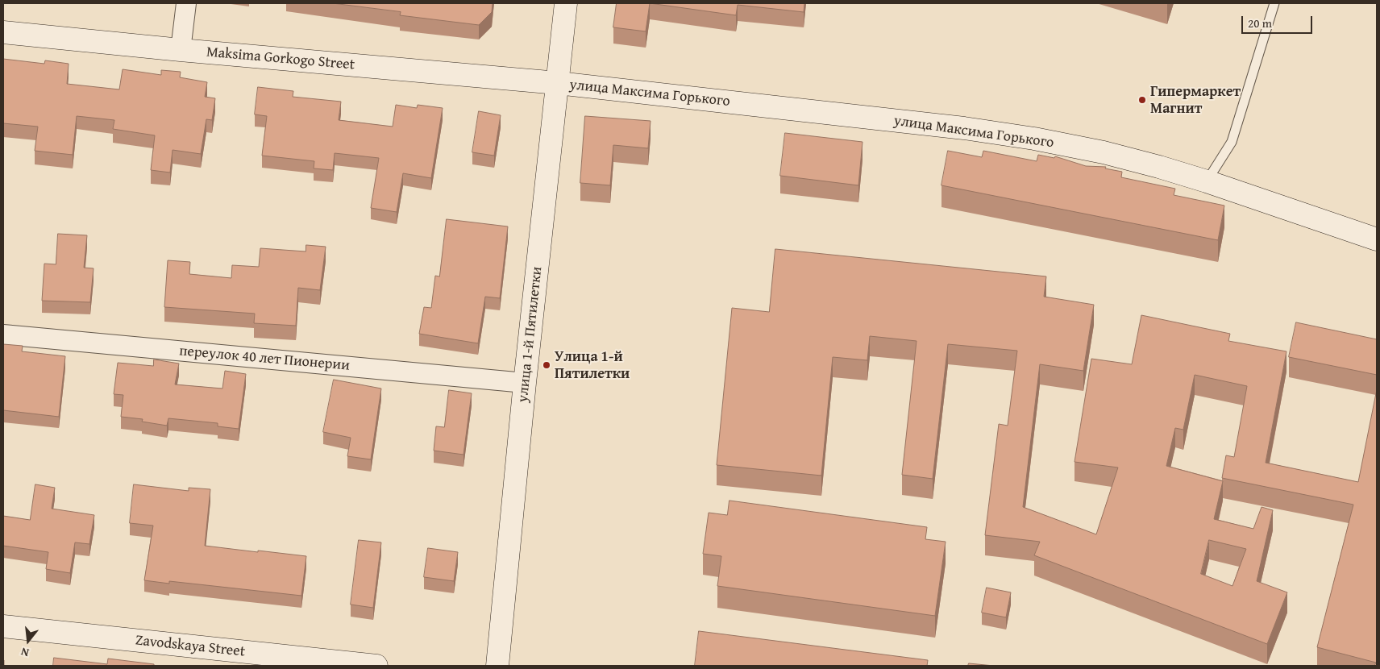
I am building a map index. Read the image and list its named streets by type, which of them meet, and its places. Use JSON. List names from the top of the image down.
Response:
{
  "streets": {
    "main road": [
      "Maksima Gorkogo Street",
      "улица Максима Горького",
      "улица 1-й Пятилетки",
      "Zavodskaya Street"
    ],
    "street": ["переулок 40 лет Пионерии"]
  },
  "crossings": [
    ["Maksima Gorkogo Street", "улица Максима Горького"],
    ["Maksima Gorkogo Street", "улица 1-й Пятилетки"],
    ["улица Максима Горького", "улица 1-й Пятилетки"],
    ["улица 1-й Пятилетки", "переулок 40 лет Пионерии"]
  ],
  "places": ["Гипермаркет Магнит", "Улица 1-й Пятилетки"],
  "scale_bar": "20 m",
  "north": "bottom"
}
